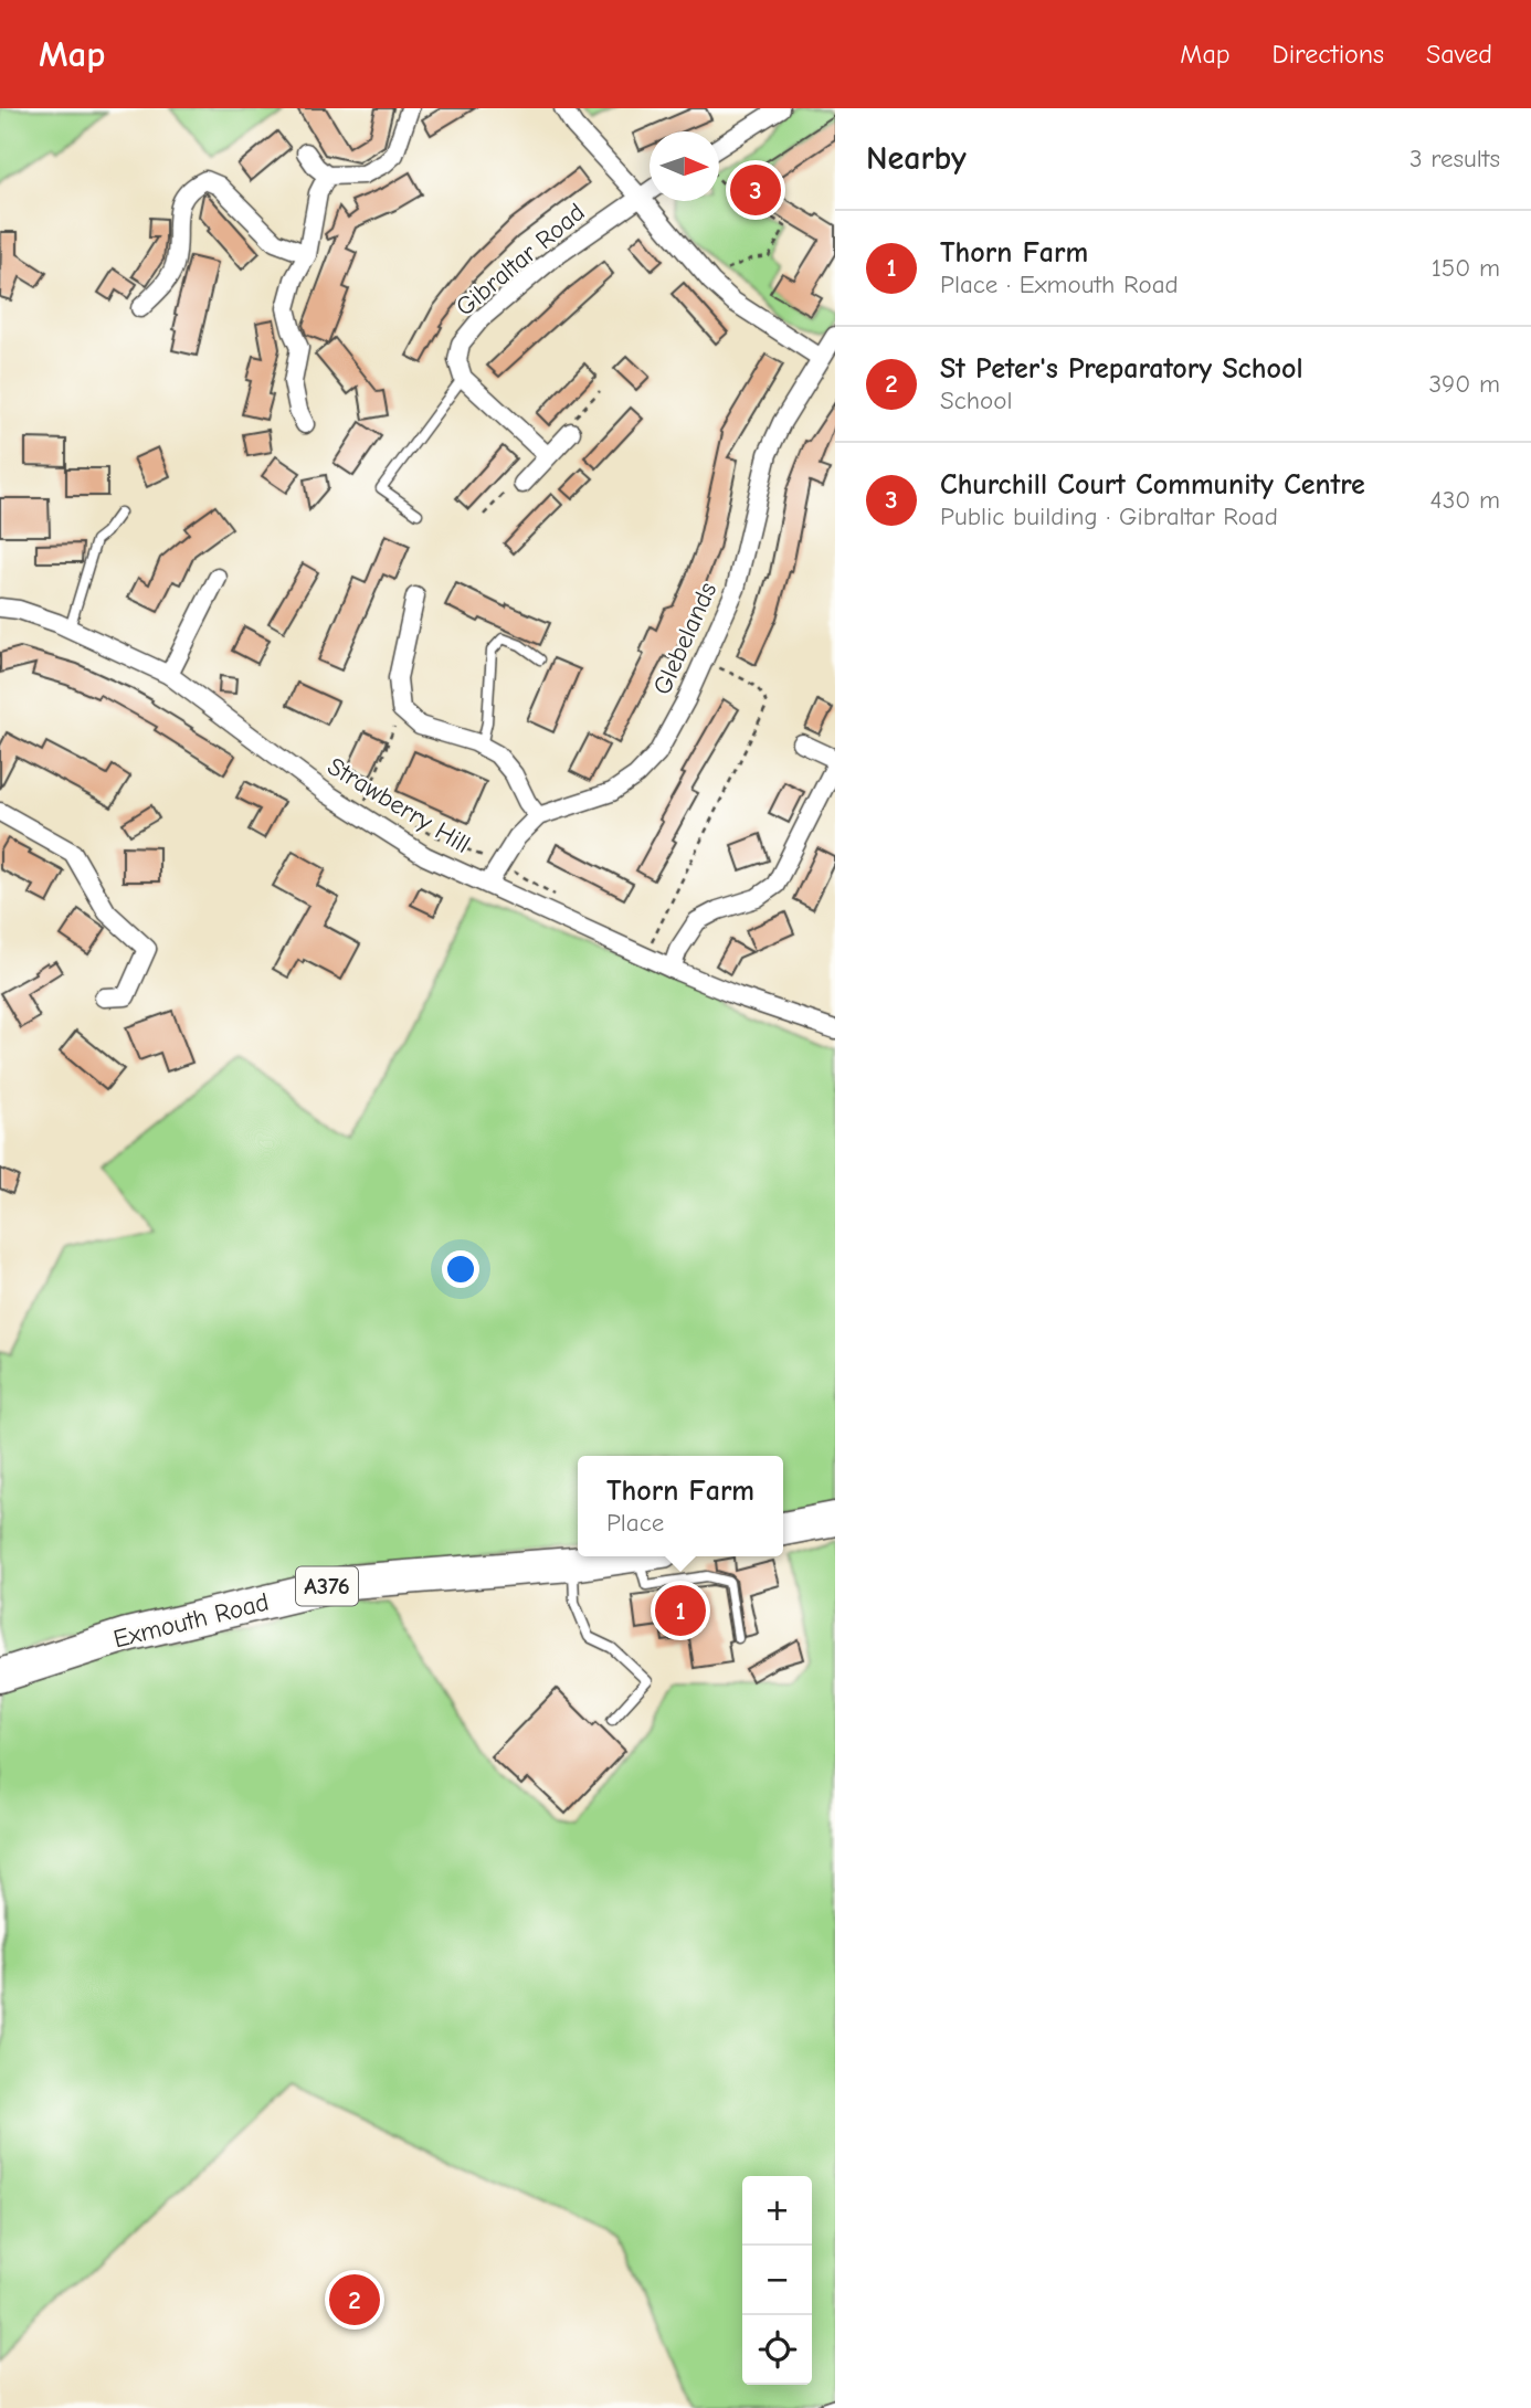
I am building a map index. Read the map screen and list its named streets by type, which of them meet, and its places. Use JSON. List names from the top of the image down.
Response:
{
  "streets": {
    "highway": ["A376", "Exmouth Road"],
    "street": ["Gibraltar Road", "Glebelands", "Strawberry Hill"]
  },
  "north": "right",
  "page": {
    "header": "Map",
    "nav": ["Map", "Directions", "Saved"],
    "heading": ["Nearby", "3 results"],
    "pins": ["3", "1", "2"],
    "list": [
      {
        "mark": "1",
        "name": "Thorn Farm",
        "note": "Place · Exmouth Road",
        "value": "150 m"
      },
      {
        "mark": "2",
        "name": "St Peter's Preparatory School",
        "note": "School",
        "value": "390 m"
      },
      {
        "mark": "3",
        "name": "Churchill Court Community Centre",
        "note": "Public building · Gibraltar Road",
        "value": "430 m"
      }
    ],
    "popup": ["Thorn Farm", "Place"],
    "map_buttons": ["+", "−"]
  }
}
